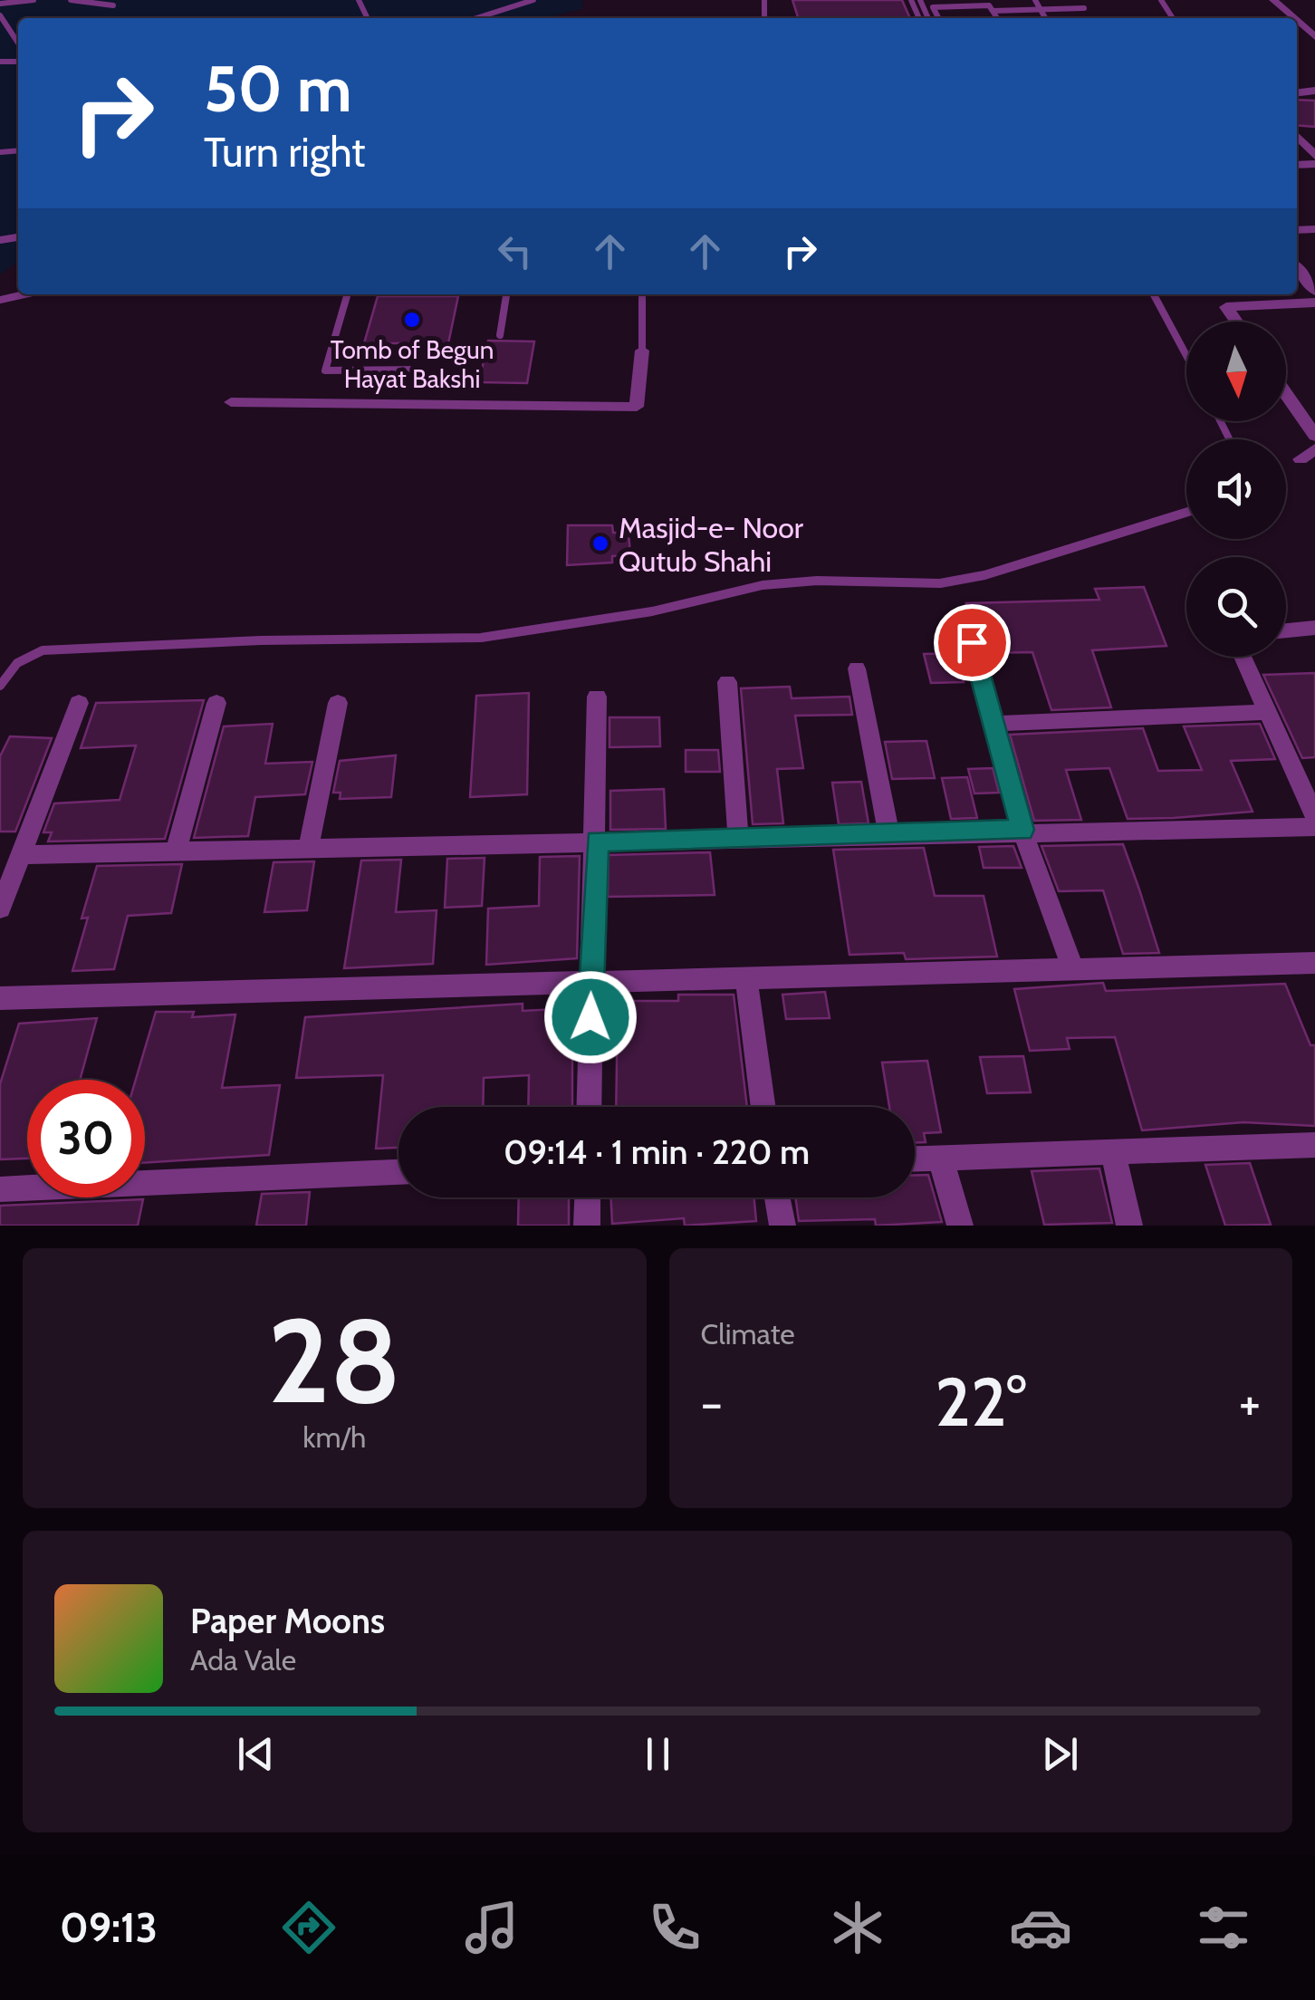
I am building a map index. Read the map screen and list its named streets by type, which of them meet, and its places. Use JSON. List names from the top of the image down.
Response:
{
  "places": ["Tomb of Begun Hayat Bakshi", "Masjid-e- Noor Qutub Shahi"],
  "north": "bottom",
  "page": {
    "turn": ["50 m", "Turn right"],
    "limit": "30",
    "trip": "09:14 · 1 min · 220 m",
    "tile": [
      ["28", "km/h"],
      "Climate"
    ],
    "heat": ["−", "22°", "+"],
    "song": ["Paper Moons", "Ada Vale"],
    "tabs": "09:13"
  }
}
